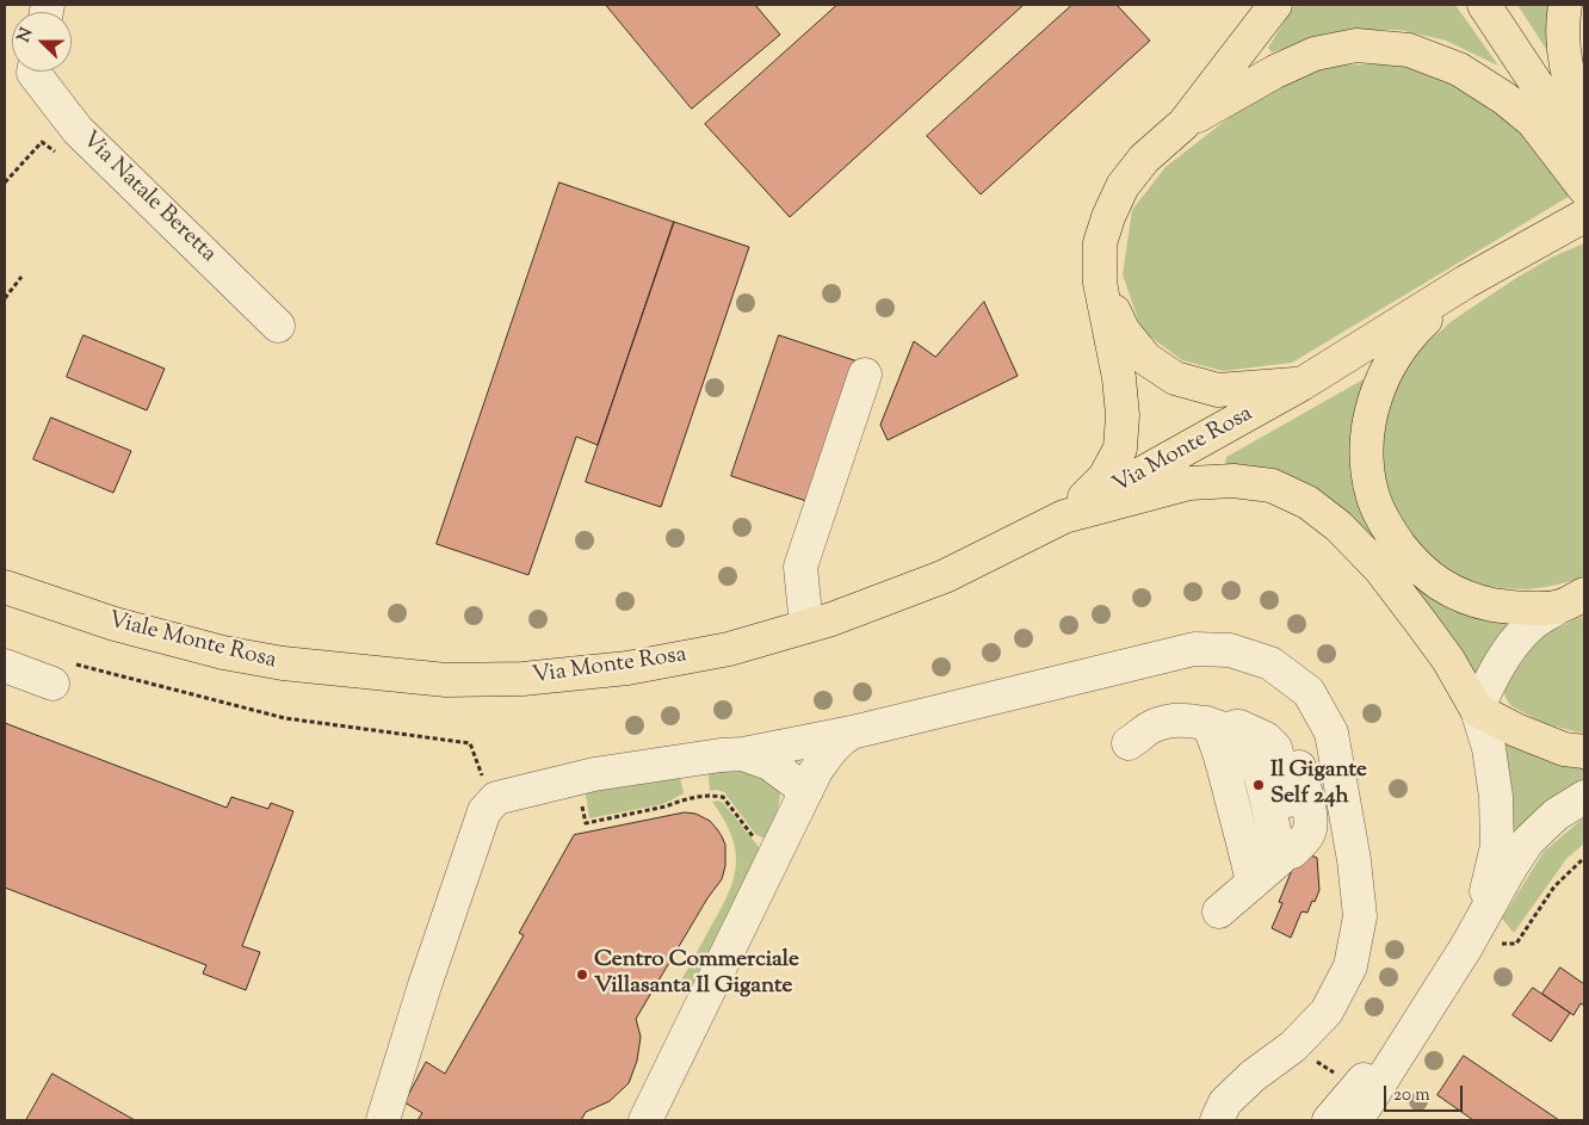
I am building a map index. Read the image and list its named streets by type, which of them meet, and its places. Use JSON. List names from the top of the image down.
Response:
{
  "streets": {
    "main road": ["Via Monte Rosa", "Viale Monte Rosa"],
    "street": ["Via Natale Beretta"]
  },
  "crossings": [
    ["Via Monte Rosa", "Viale Monte Rosa"]
  ],
  "places": ["Il Gigante Self 24h", "Centro Commerciale Villasanta Il Gigante"],
  "scale_bar": "20 m",
  "north": "left"
}
